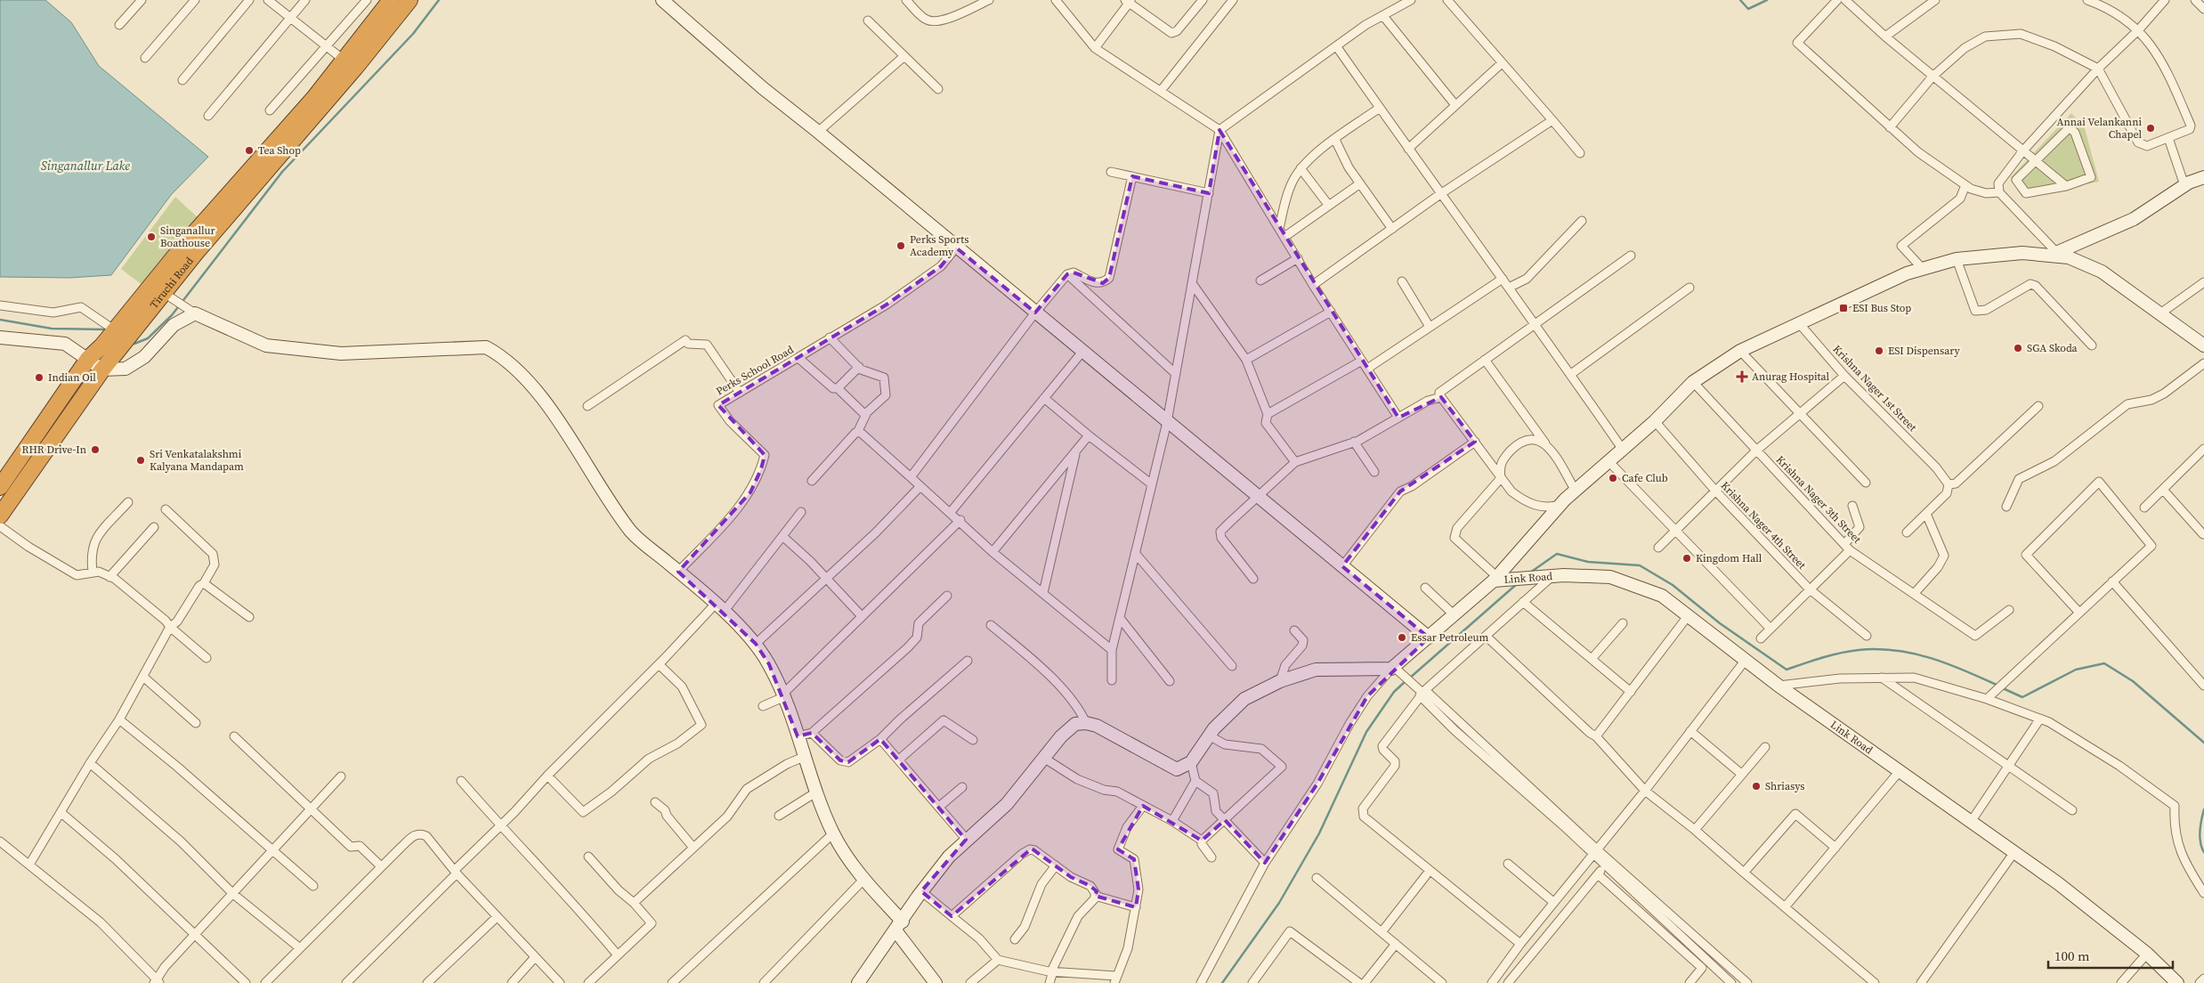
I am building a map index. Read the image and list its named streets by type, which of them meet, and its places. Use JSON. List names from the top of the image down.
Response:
{
  "streets": {
    "highway": ["Tiruchi Road"],
    "street": [
      "Perks School Road",
      "Krishna Nager 1st Street",
      "Krishna Nager 3th Street",
      "Krishna Nager 4th Street",
      "Link Road"
    ]
  },
  "water": ["Singanallur Lake"],
  "places": {
    "other": [
      "Annai Velankanni Chapel",
      "Tea Shop",
      "Singanallur Boathouse",
      "Perks Sports Academy",
      "SGA Skoda",
      "ESI Dispensary",
      "Indian Oil",
      "RHR Drive-In",
      "Sri Venkatalakshmi Kalyana Mandapam",
      "Cafe Club",
      "Kingdom Hall",
      "Essar Petroleum",
      "Shriasys"
    ],
    "transit": ["ESI Bus Stop"],
    "health": ["Anurag Hospital"]
  },
  "scale_bar": "100 m"
}
